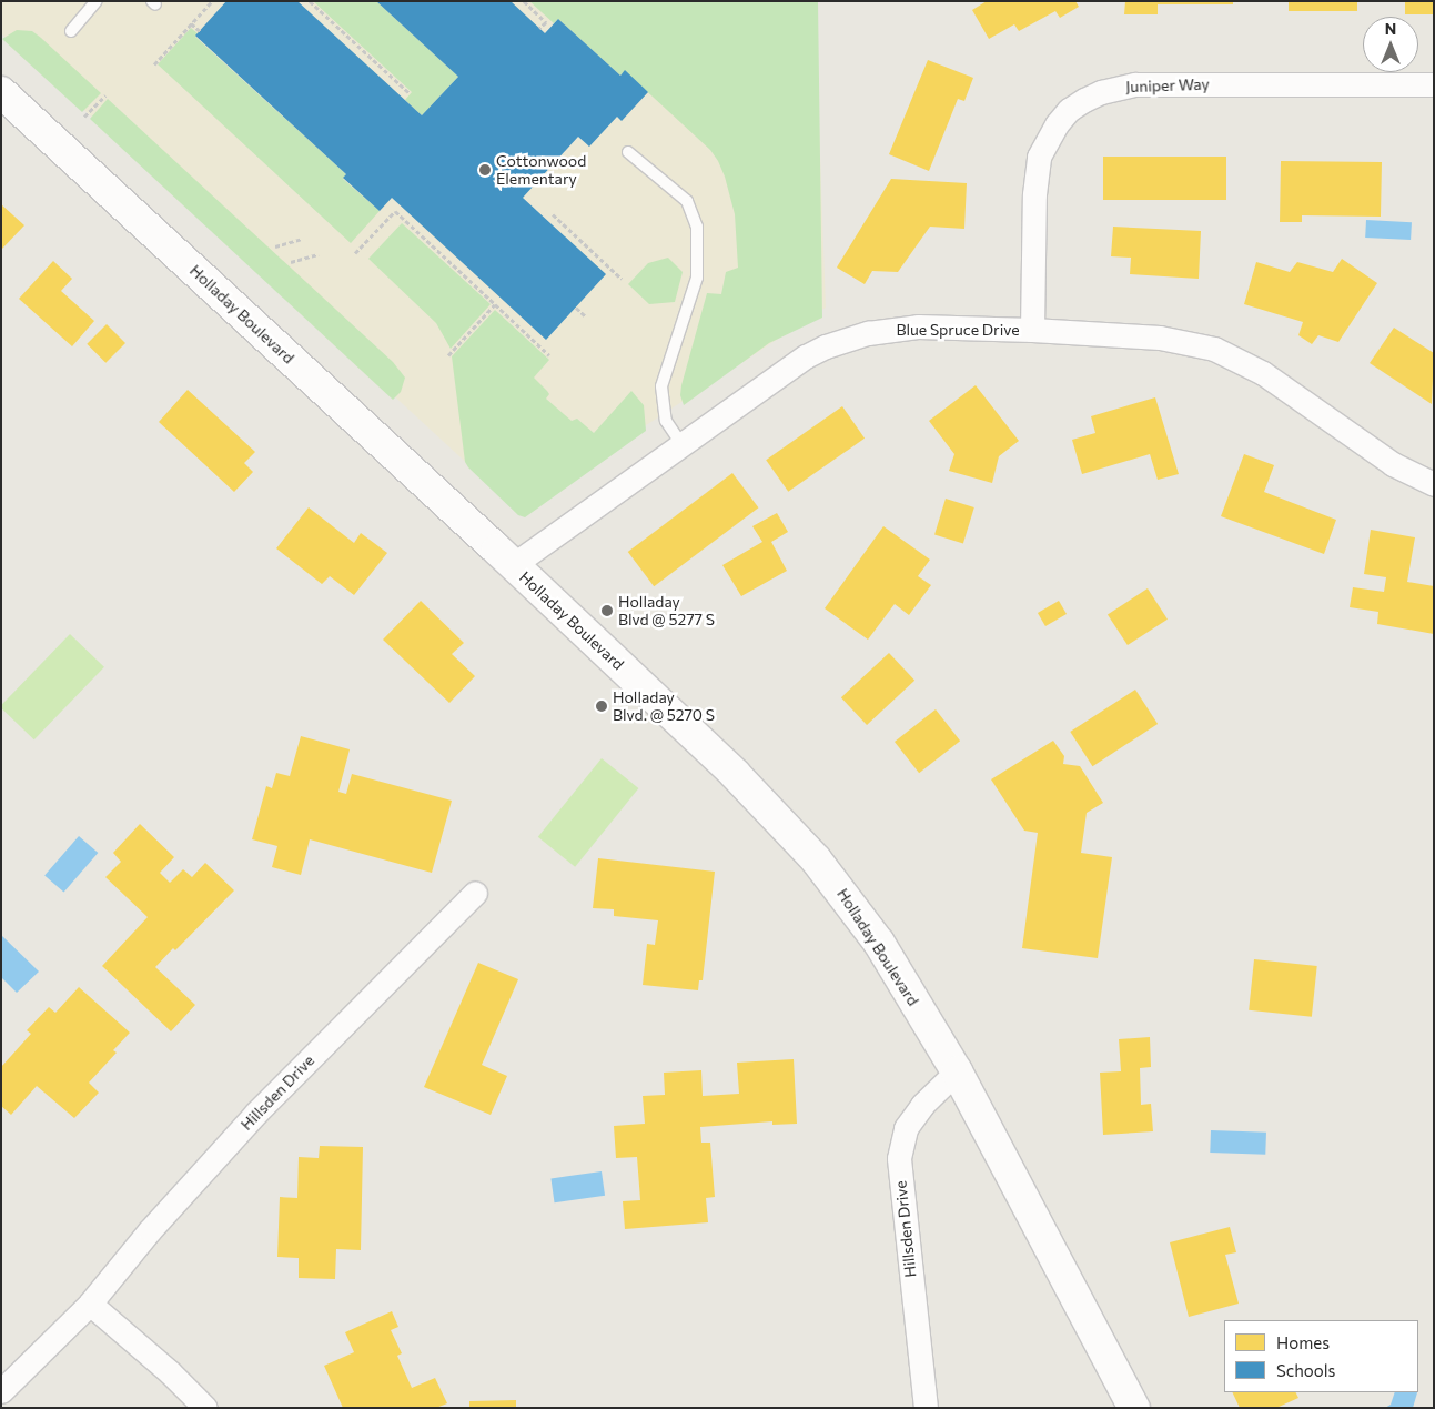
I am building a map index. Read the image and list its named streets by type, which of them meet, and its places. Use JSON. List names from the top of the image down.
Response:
{
  "streets": {
    "main road": ["Holladay Boulevard"],
    "street": ["Juniper Way", "Blue Spruce Drive", "Hillsden Drive"]
  },
  "crossings": [
    ["Juniper Way", "Blue Spruce Drive"],
    ["Holladay Boulevard", "Blue Spruce Drive"],
    ["Holladay Boulevard", "Hillsden Drive"]
  ],
  "places": ["Cottonwood Elementary", "Holladay Blvd @ 5277 S", "Holladay Blvd. @ 5270 S"],
  "legend": ["Homes", "Schools"],
  "north": "top"
}
